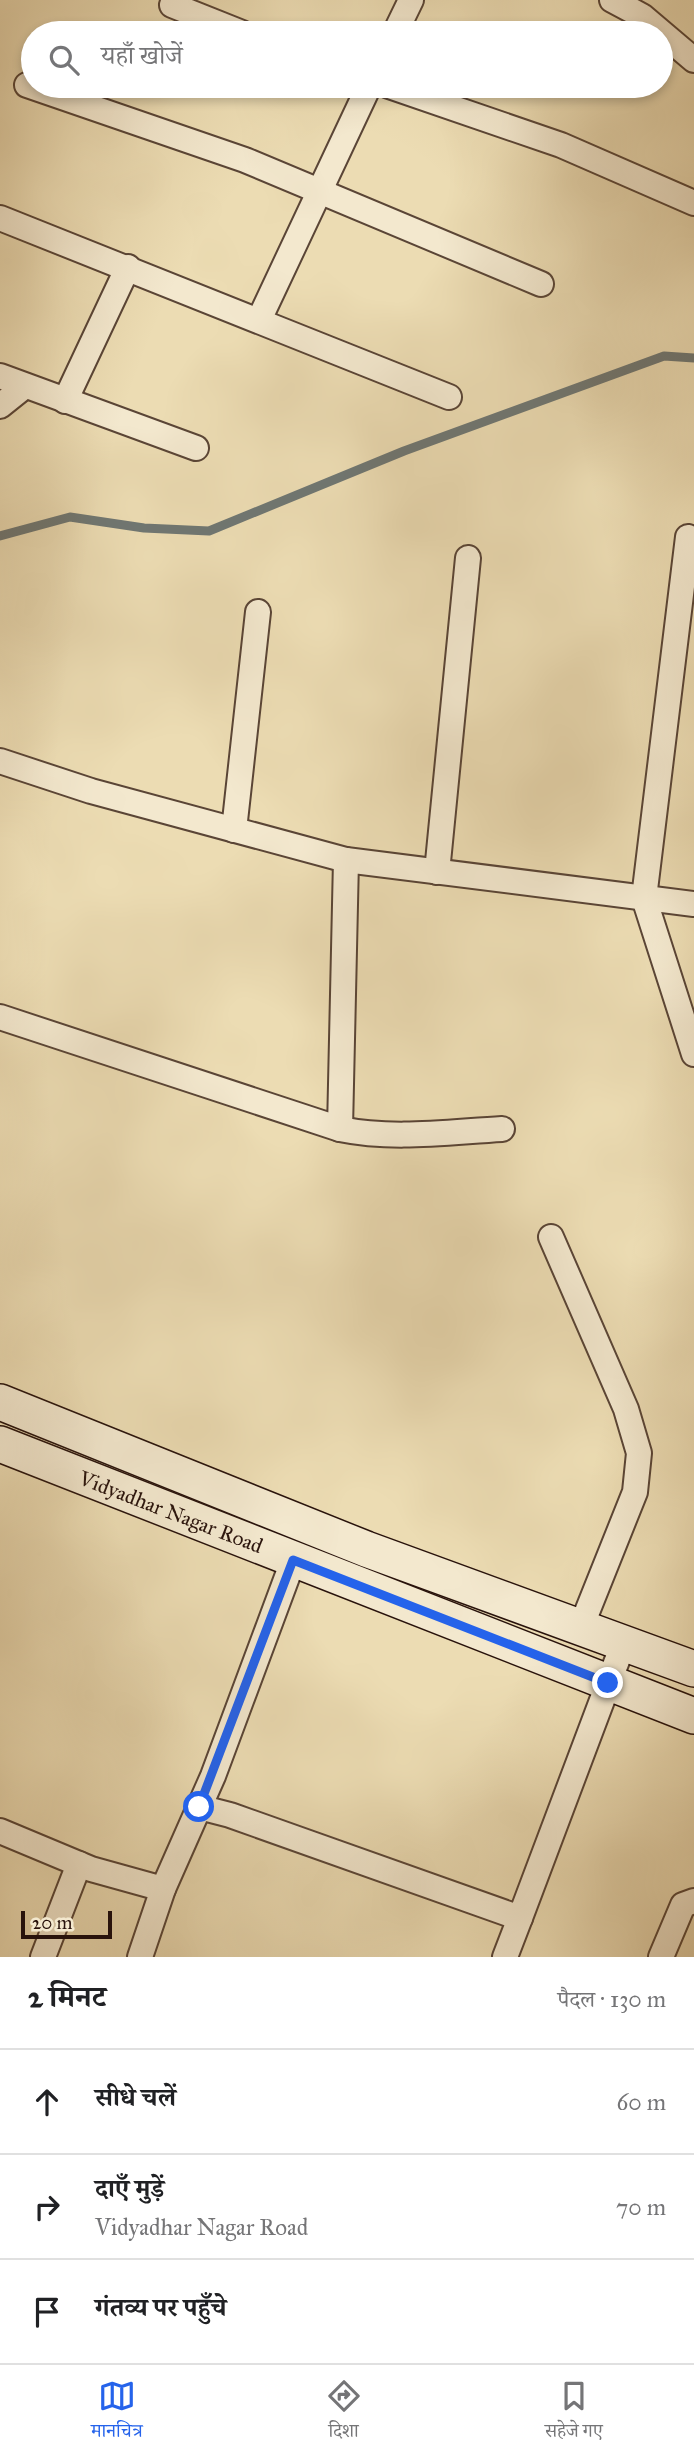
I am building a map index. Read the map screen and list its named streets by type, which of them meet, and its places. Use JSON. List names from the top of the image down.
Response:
{
  "streets": {
    "main road": ["Vidyadhar Nagar Road"]
  },
  "scale_bar": "20 m",
  "page": {
    "search": "यहाँ खोजें",
    "scale": "20 m",
    "heading": ["2 मिनट", "पैदल · 130 m"],
    "list": [
      ["सीधे चलें", "60 m"],
      ["दाएँ मुड़ें", "Vidyadhar Nagar Road", "70 m"],
      "गंतव्य पर पहुँचे"
    ],
    "nav": ["मानचित्र", "दिशा", "सहेजे गए"]
  }
}
